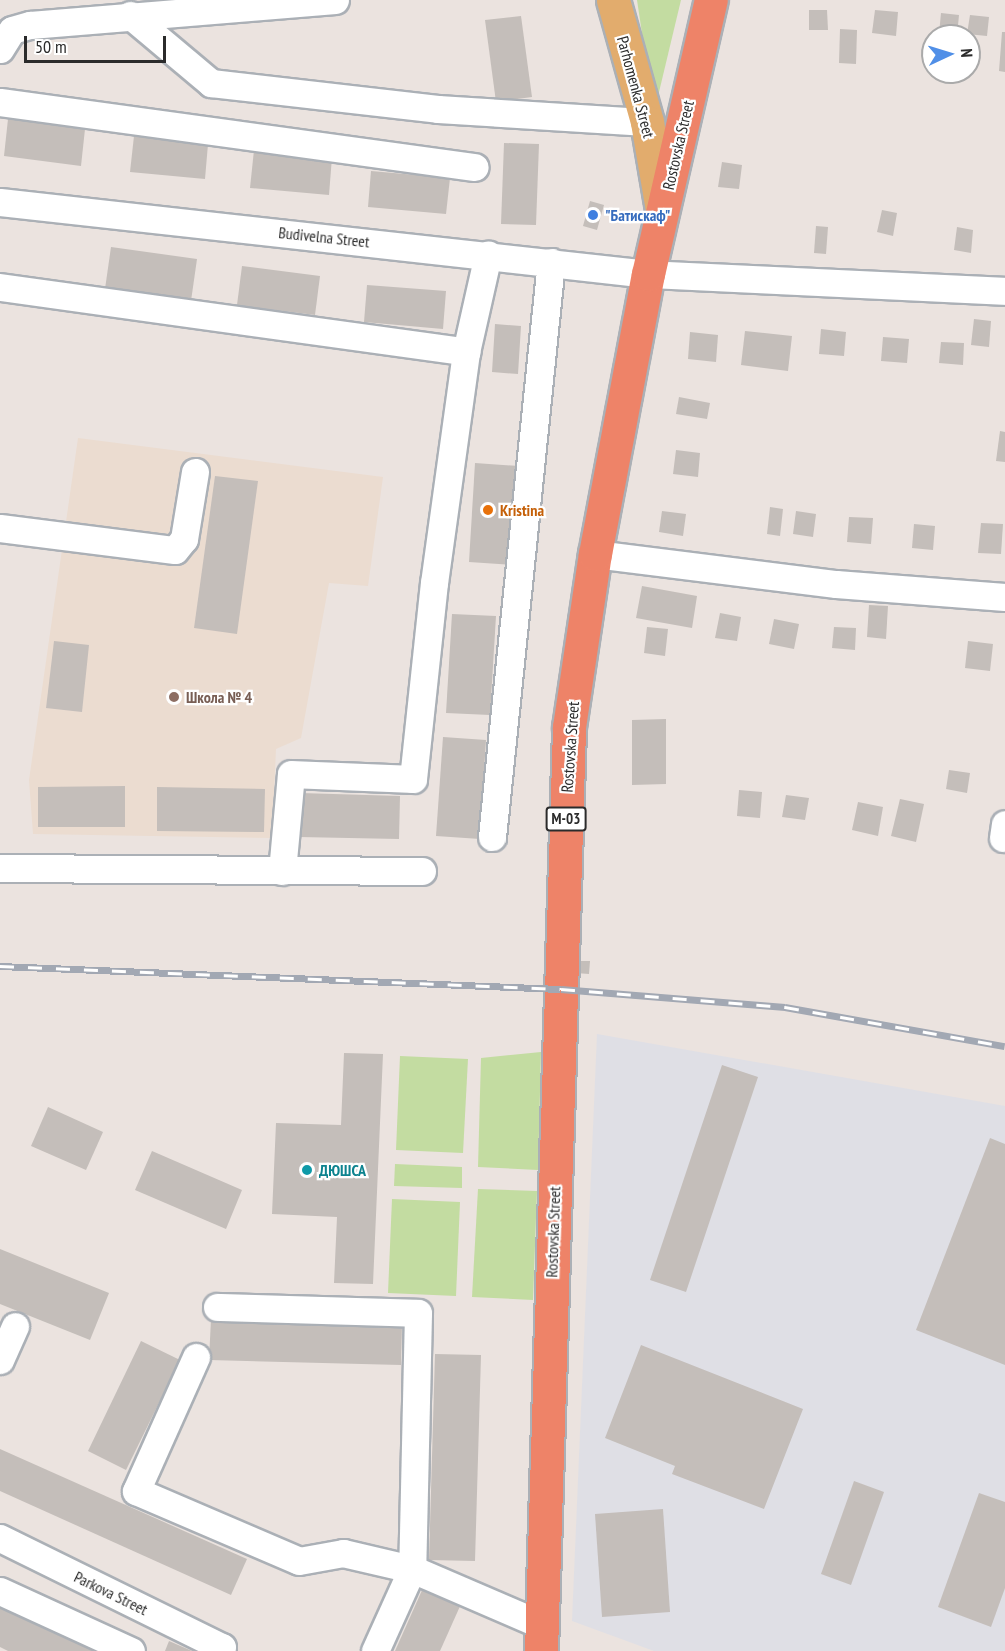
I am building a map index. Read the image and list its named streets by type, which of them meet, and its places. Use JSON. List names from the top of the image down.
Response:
{
  "streets": {
    "highway": ["Rostovska Street", "М-03"],
    "main road": ["Parhomenka Street"],
    "street": ["Budivelna Street", "Parkova Street"]
  },
  "crossings": [
    ["Parhomenka Street", "Rostovska Street"],
    ["Rostovska Street", "Budivelna Street"]
  ],
  "places": [
    "\"Батискаф\"",
    "Kristina",
    "Школа № 4",
    "ДЮШСА"
  ],
  "scale_bar": "50 m",
  "north": "right"
}
